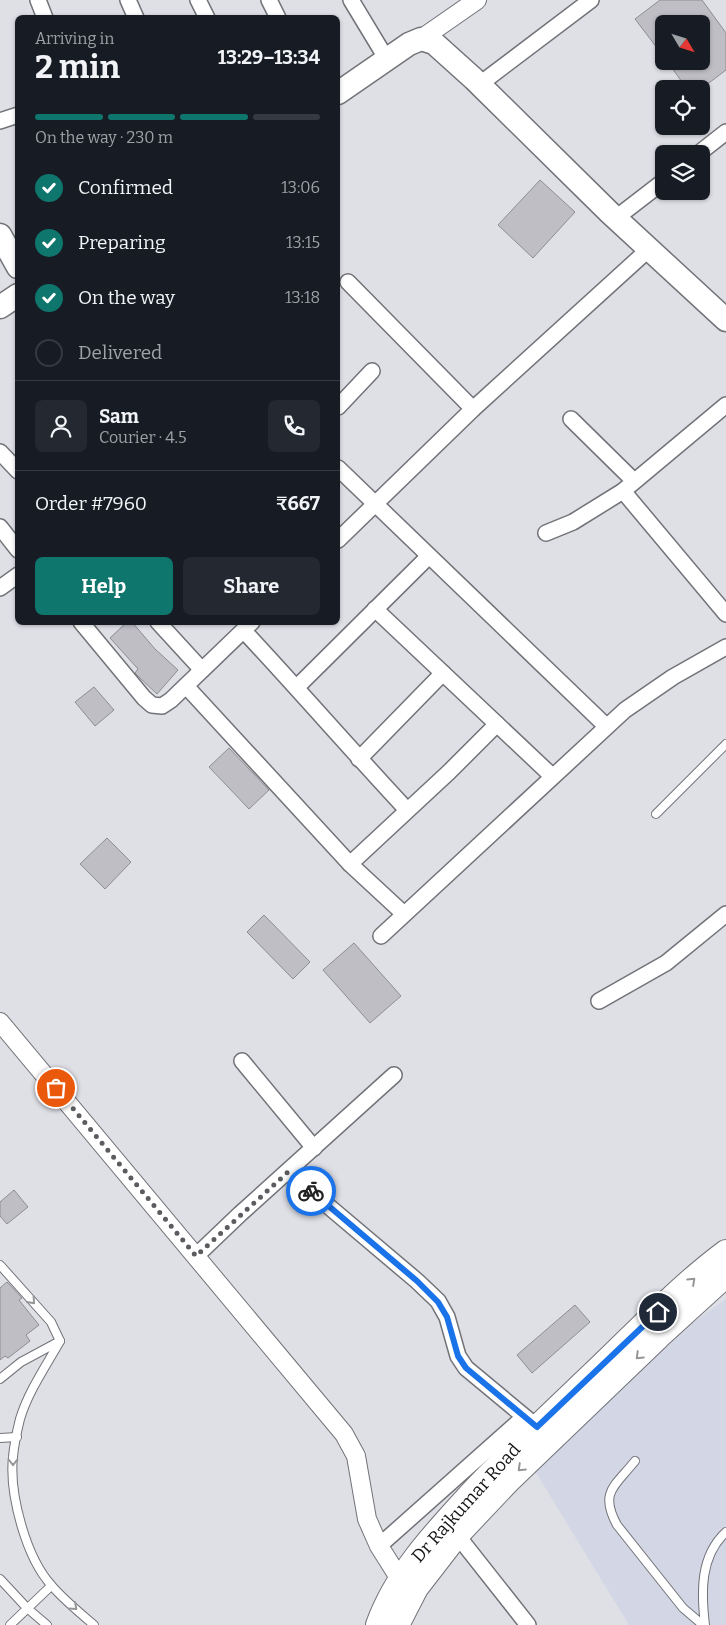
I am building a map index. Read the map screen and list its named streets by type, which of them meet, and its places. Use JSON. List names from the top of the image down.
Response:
{
  "streets": {
    "highway": ["Dr Rajkumar Road"]
  },
  "north": "bottom right",
  "page": {
    "heading": ["2 min", "Arriving in", "13:29–13:34"],
    "panel": [
      "Sam",
      "Courier · 4.5",
      "Order #7960",
      "₹667"
    ],
    "bar": "On the way · 230 m",
    "list": [
      ["Confirmed", "13:06"],
      ["Preparing", "13:15"],
      ["On the way", "13:18"],
      "Delivered"
    ],
    "buttons": ["Help", "Share"]
  }
}
